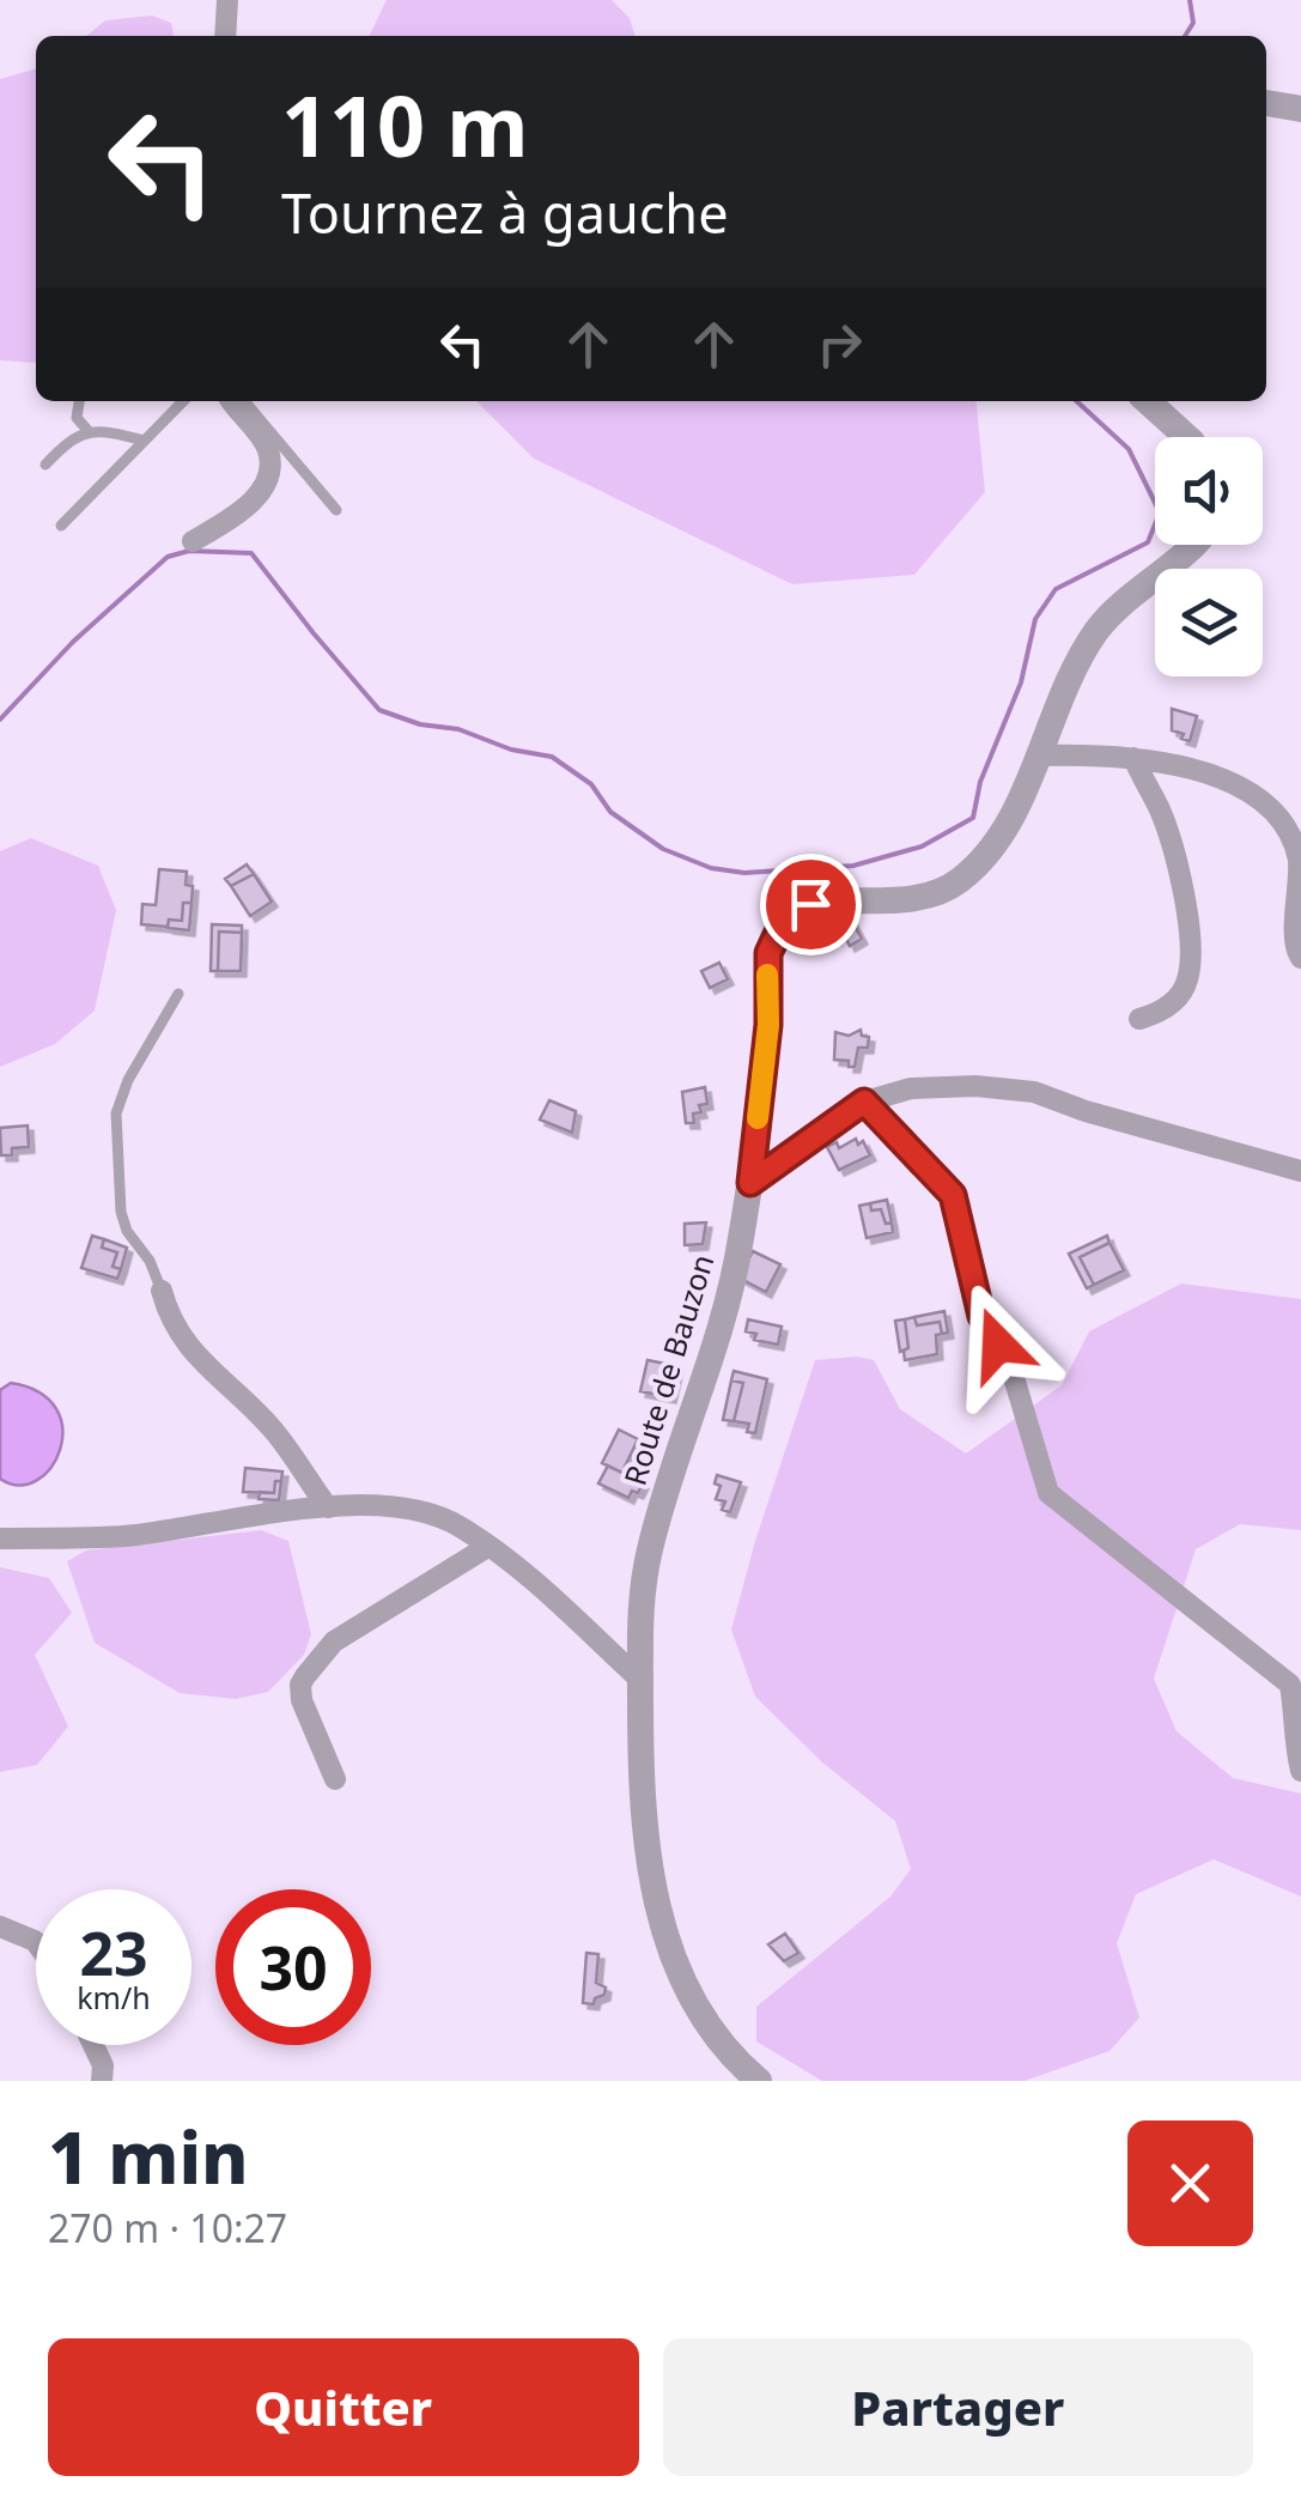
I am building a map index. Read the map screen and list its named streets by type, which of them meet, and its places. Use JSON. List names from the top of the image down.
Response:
{
  "streets": {
    "street": ["Route de Bauzon"]
  },
  "page": {
    "turn": ["110 m", "Tournez à gauche"],
    "speed": "23 km/h",
    "limit": "30",
    "heading": ["1 min", "270 m · 10:27"],
    "buttons": ["Quitter", "Partager"]
  }
}
